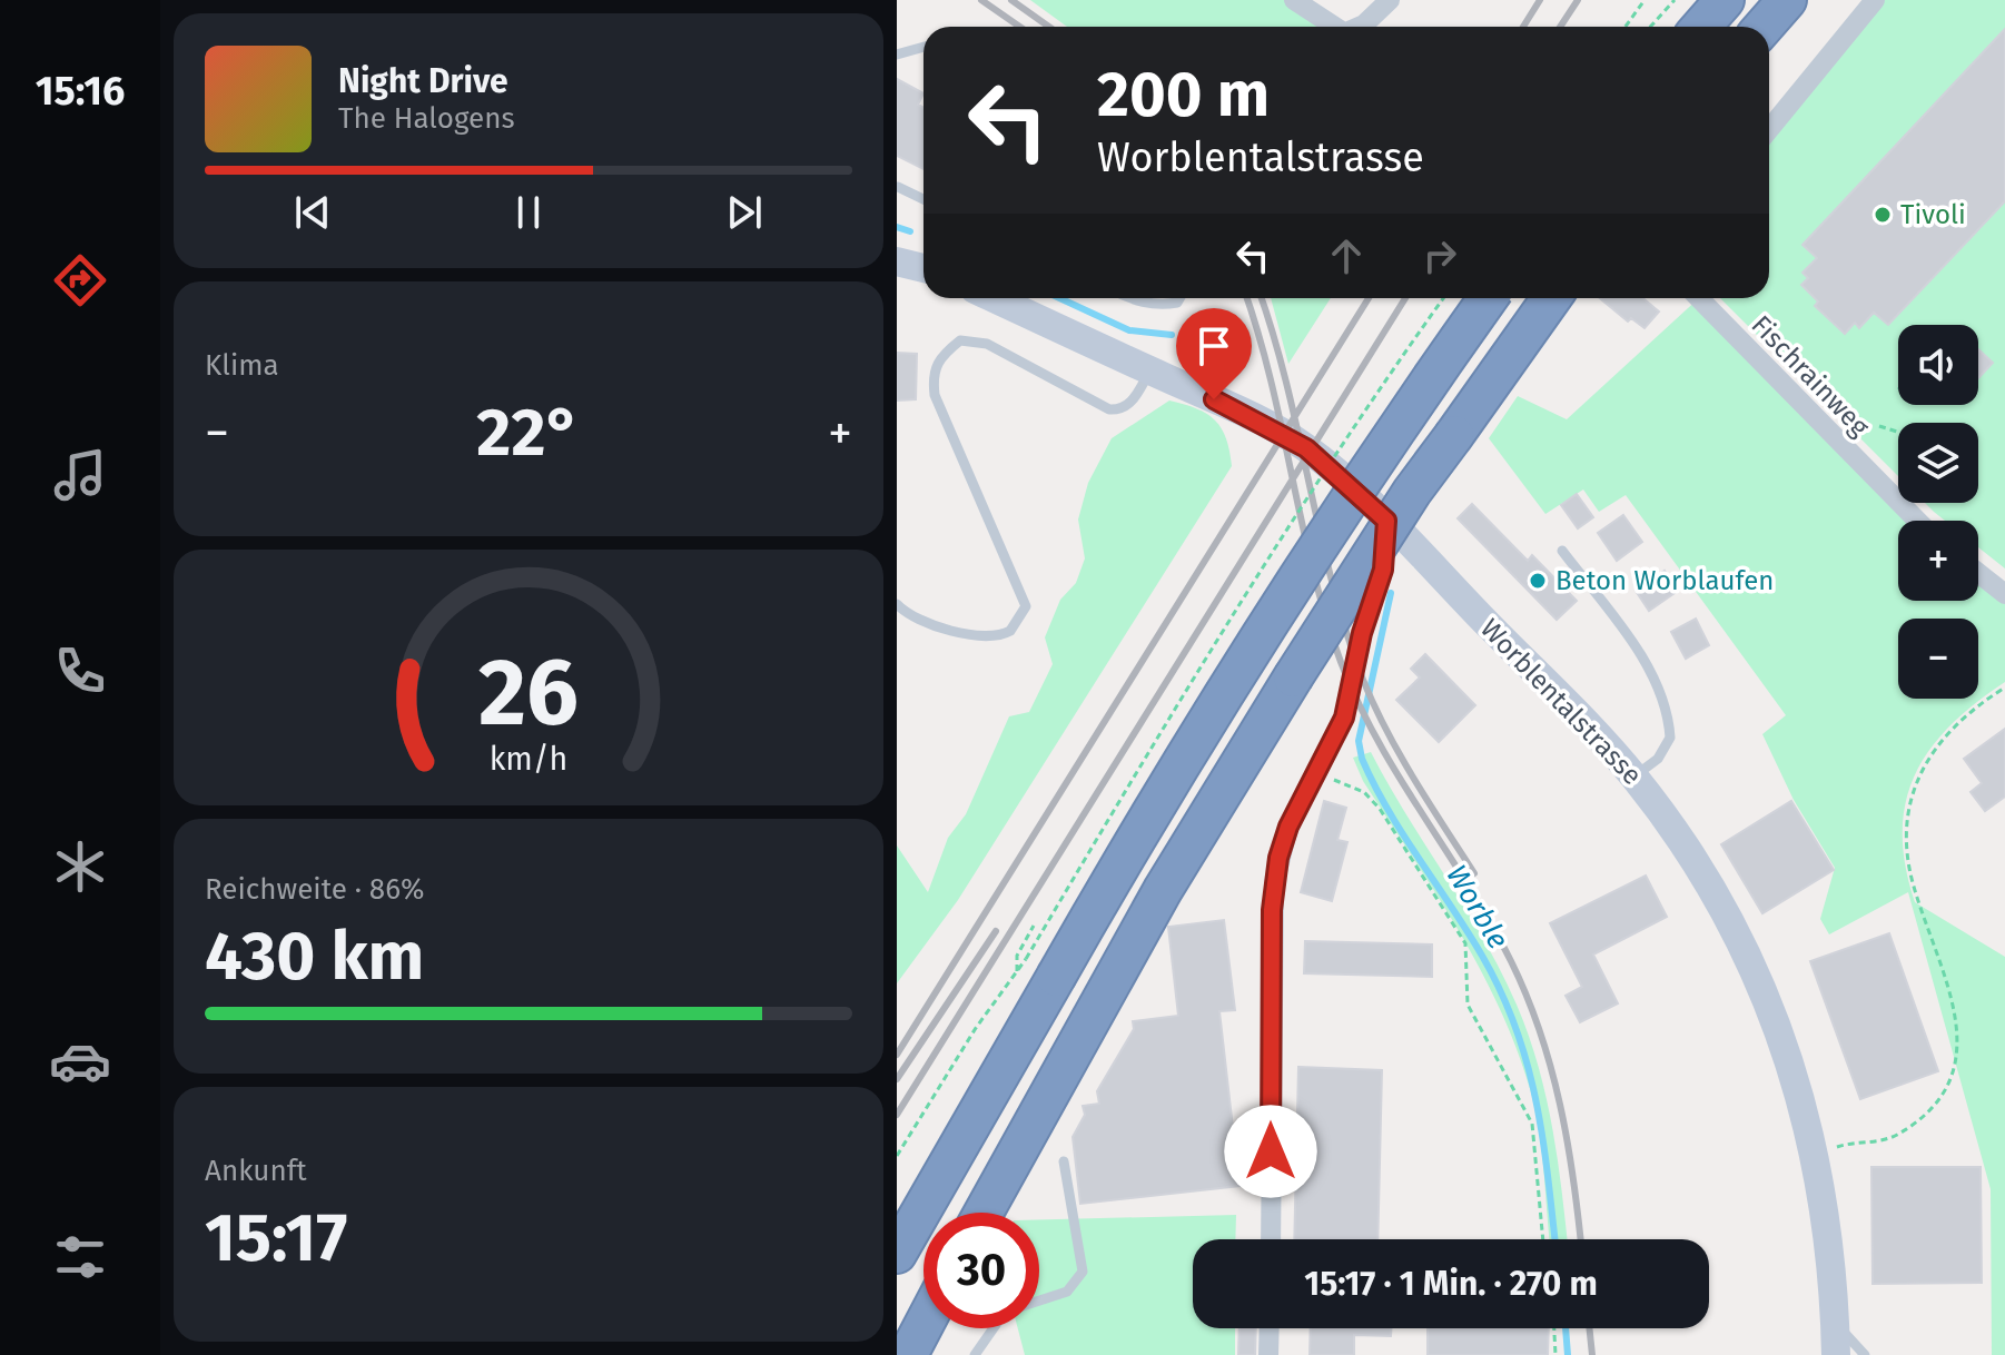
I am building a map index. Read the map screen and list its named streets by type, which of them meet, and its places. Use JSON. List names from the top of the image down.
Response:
{
  "streets": {
    "main road": ["Worblentalstrasse"],
    "street": ["Fischrainweg"]
  },
  "water": ["Worble"],
  "places": ["Tivoli", "Beton Worblaufen"],
  "page": {
    "tabs": "15:16",
    "turn": ["200 m", "Worblentalstrasse"],
    "song": ["Night Drive", "The Halogens"],
    "tile": [
      "Klima",
      ["Reichweite · 86%", "430 km"],
      ["Ankunft", "15:17"]
    ],
    "map_buttons": ["+", "−"],
    "heat": ["−", "22°", "+"],
    "limit": "30",
    "trip": "15:17 · 1 Min. · 270 m",
    "gauge": ["26", "km/h"]
  }
}
